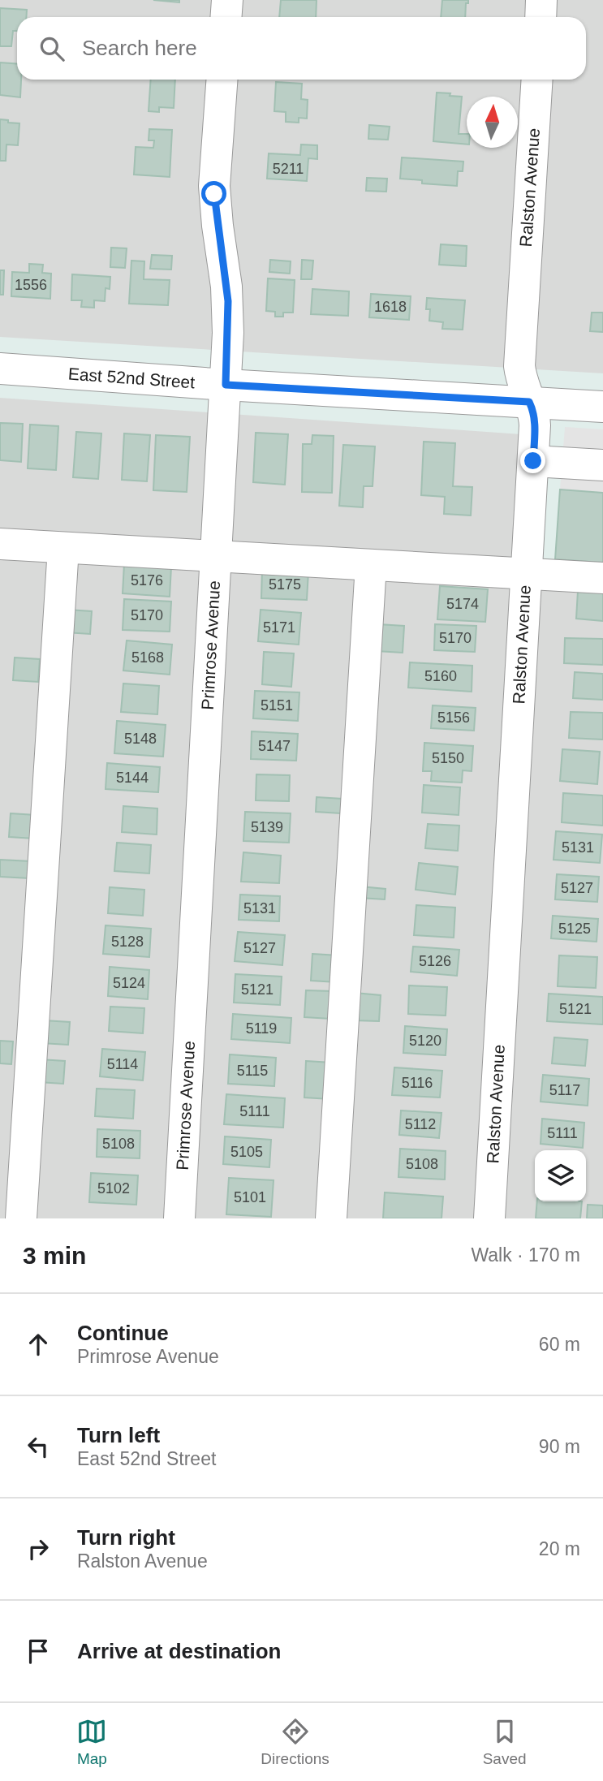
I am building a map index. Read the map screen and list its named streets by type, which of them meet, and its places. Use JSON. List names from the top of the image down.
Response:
{
  "streets": {
    "street": ["Ralston Avenue", "East 52nd Street", "Primrose Avenue"]
  },
  "crossings": [
    ["Ralston Avenue", "East 52nd Street"],
    ["East 52nd Street", "Primrose Avenue"]
  ],
  "house_numbers": [
    "5211",
    "1556",
    "1618",
    "5176",
    "5175",
    "5174",
    "5170",
    "5171",
    "5170",
    "5168",
    "5160",
    "5151",
    "5156",
    "5148",
    "5147",
    "5150",
    "5144",
    "5139",
    "5131",
    "5127",
    "5131",
    "5125",
    "5128",
    "5127",
    "5126",
    "5124",
    "5121",
    "5121",
    "5119",
    "5120",
    "5114",
    "5115",
    "5116",
    "5117",
    "5111",
    "5112",
    "5111",
    "5108",
    "5105",
    "5108",
    "5102",
    "5101"
  ],
  "north": "top",
  "page": {
    "search": "Search here",
    "heading": ["3 min", "Walk · 170 m"],
    "list": [
      ["Continue", "Primrose Avenue", "60 m"],
      ["Turn left", "East 52nd Street", "90 m"],
      ["Turn right", "Ralston Avenue", "20 m"],
      "Arrive at destination"
    ],
    "nav": ["Map", "Directions", "Saved"]
  }
}
